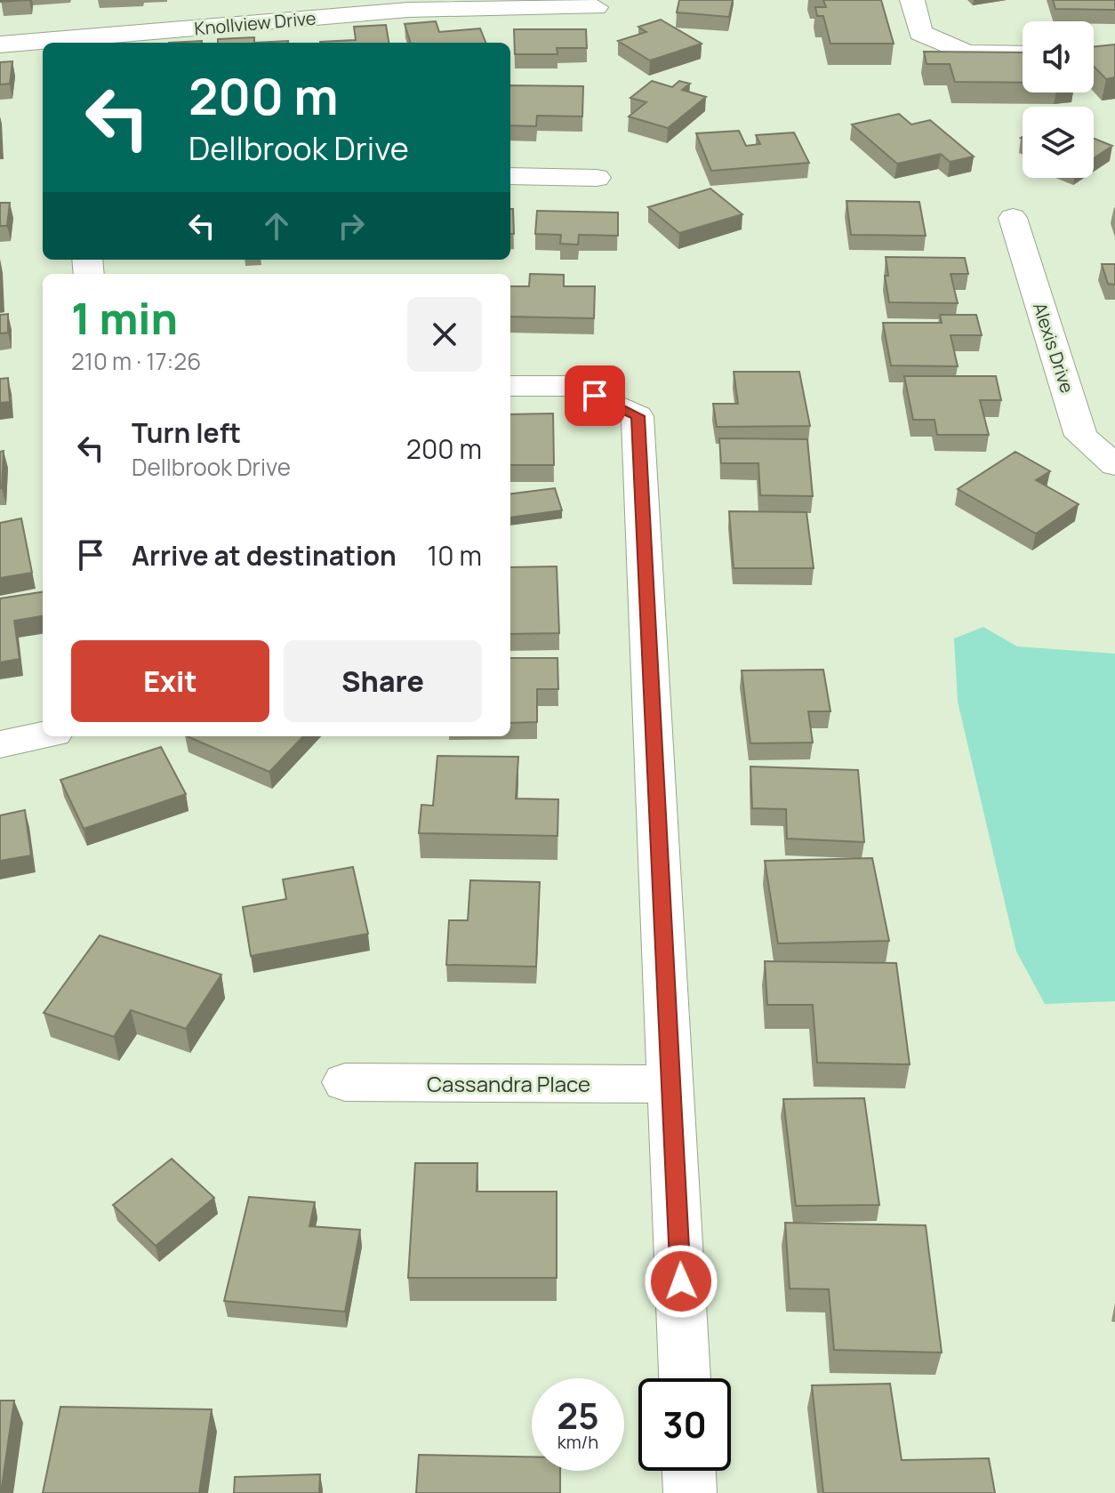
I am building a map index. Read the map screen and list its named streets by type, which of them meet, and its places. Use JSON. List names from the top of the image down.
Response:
{
  "streets": {
    "street": ["Knollview Drive", "Alexis Drive", "Cassandra Place"]
  },
  "page": {
    "turn": ["200 m", "Dellbrook Drive"],
    "heading": ["1 min", "210 m · 17:26"],
    "list": [
      {
        "name": "Turn left",
        "note": "Dellbrook Drive",
        "value": "200 m"
      },
      {
        "name": "Arrive at destination",
        "value": "10 m"
      }
    ],
    "buttons": ["Exit", "Share"],
    "speed": "25 km/h",
    "limit": "30"
  }
}
